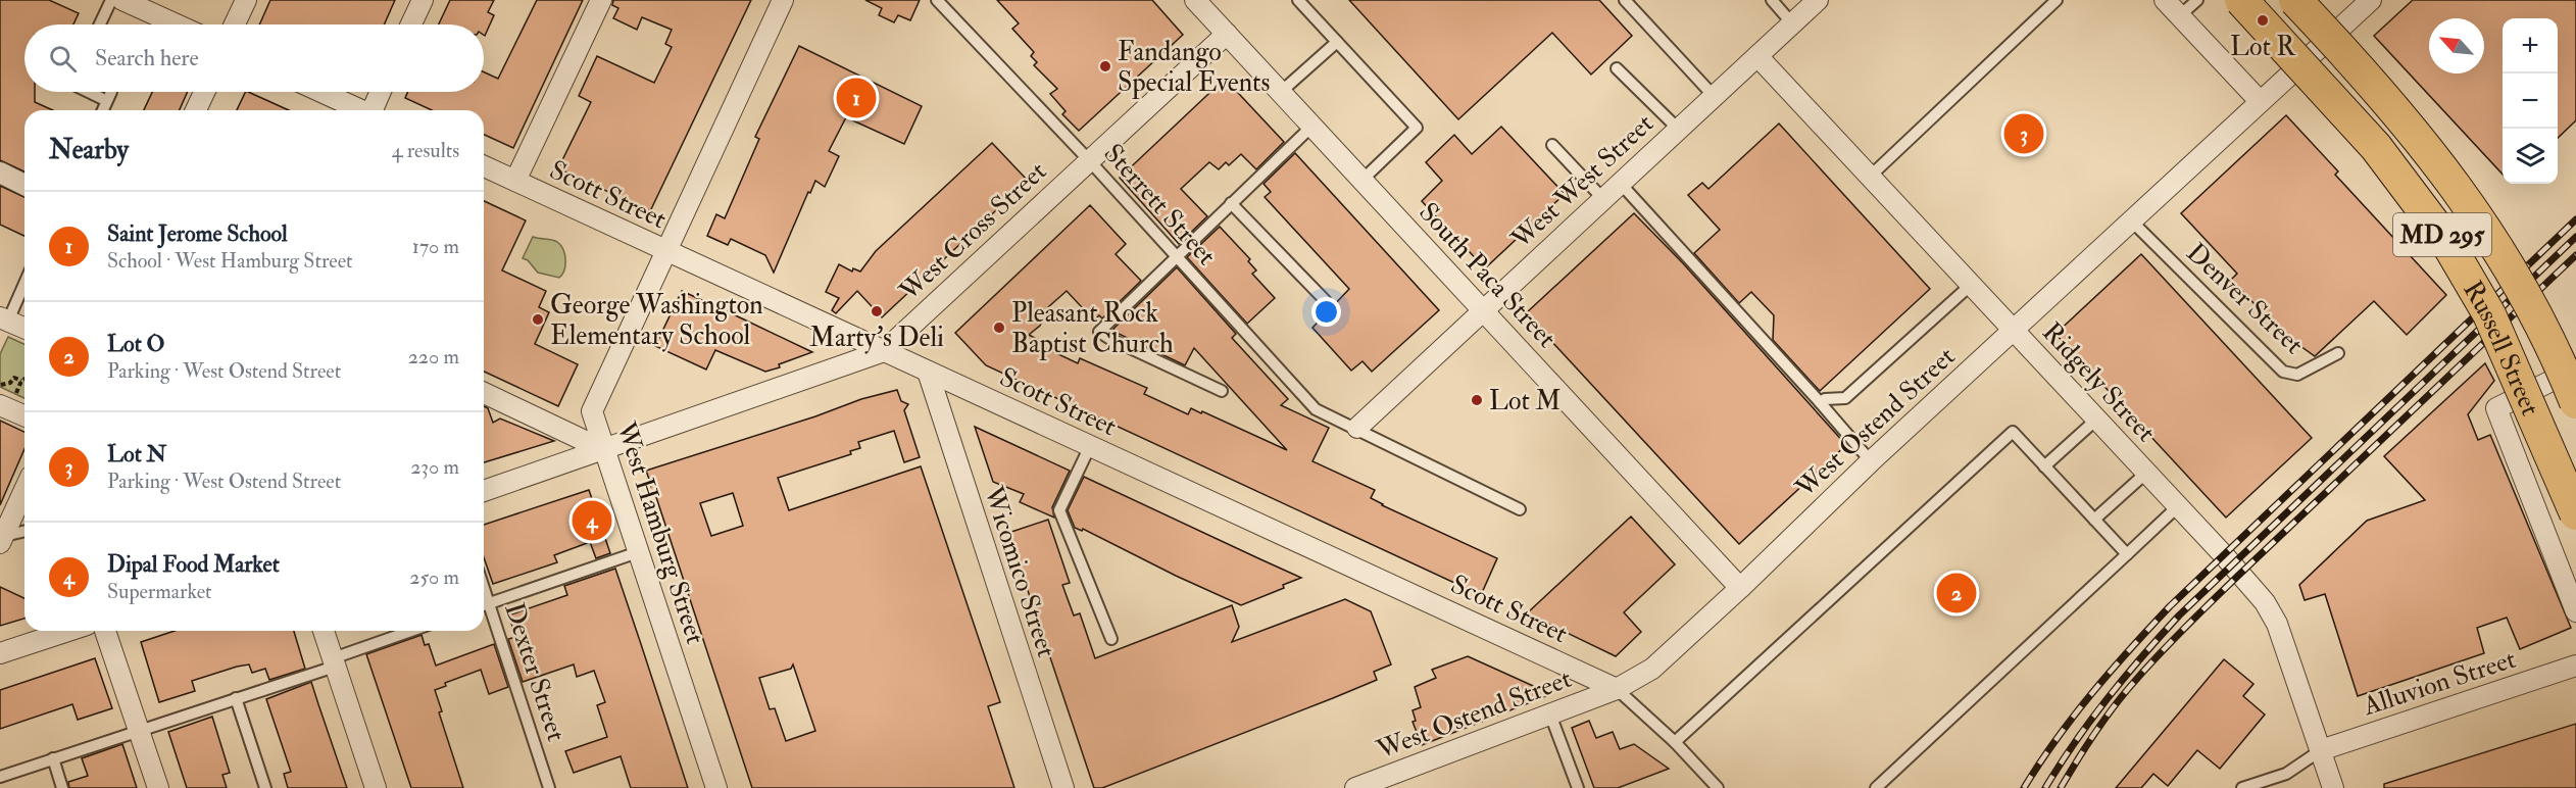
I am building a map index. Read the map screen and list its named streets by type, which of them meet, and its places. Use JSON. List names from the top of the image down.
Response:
{
  "streets": {
    "main road": ["MD 295", "Russell Street"],
    "street": [
      "West West Street",
      "Scott Street",
      "West Cross Street",
      "South Paca Street",
      "Ridgely Street",
      "West Ostend Street",
      "West Hamburg Street",
      "Wicomico Street",
      "Alluvion Street"
    ],
    "lane": ["Sterrett Street", "Denver Street", "Dexter Street"]
  },
  "crossings": [
    ["West West Street", "Sterrett Street"],
    ["West West Street", "South Paca Street"],
    ["West West Street", "Ridgely Street"],
    ["Scott Street", "West Cross Street"],
    ["Scott Street", "West Ostend Street"],
    ["Scott Street", "West Hamburg Street"],
    ["Scott Street", "Wicomico Street"],
    ["Sterrett Street", "West Cross Street"],
    ["West Cross Street", "South Paca Street"],
    ["West Cross Street", "West Hamburg Street"],
    ["South Paca Street", "West Ostend Street"],
    ["Denver Street", "West Ostend Street"],
    ["Ridgely Street", "West Ostend Street"],
    ["Ridgely Street", "Alluvion Street"]
  ],
  "places": [
    "Lot R",
    "Fandango Special Events",
    "Marty's Deli",
    "George Washington Elementary School",
    "Pleasant Rock Baptist Church",
    "Lot M"
  ],
  "north": "top left",
  "page": {
    "map_buttons": ["+", "−"],
    "search": "Search here",
    "pins": [
      "1",
      "3",
      "4",
      "2"
    ],
    "heading": ["Nearby", "4 results"],
    "list": [
      {
        "mark": "1",
        "name": "Saint Jerome School",
        "note": "School · West Hamburg Street",
        "value": "170 m"
      },
      {
        "mark": "2",
        "name": "Lot O",
        "note": "Parking · West Ostend Street",
        "value": "220 m"
      },
      {
        "mark": "3",
        "name": "Lot N",
        "note": "Parking · West Ostend Street",
        "value": "230 m"
      },
      {
        "mark": "4",
        "name": "Dipal Food Market",
        "note": "Supermarket",
        "value": "250 m"
      }
    ]
  }
}
